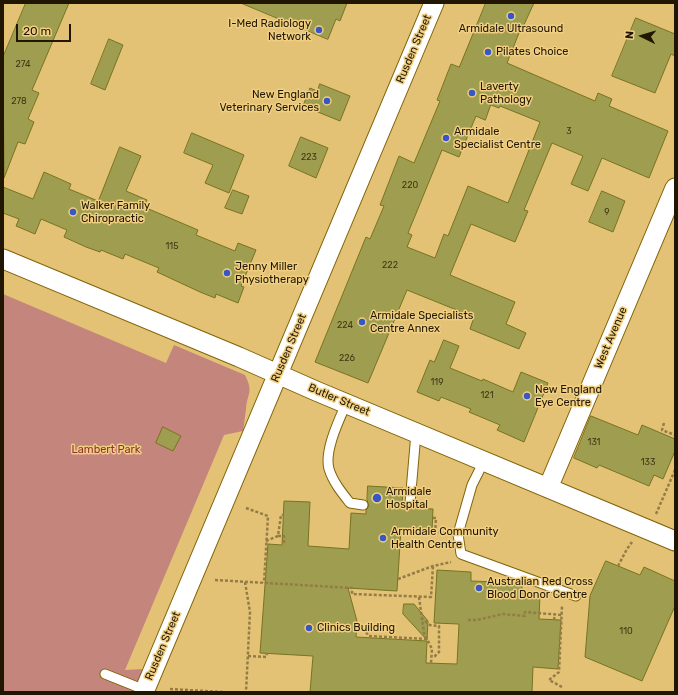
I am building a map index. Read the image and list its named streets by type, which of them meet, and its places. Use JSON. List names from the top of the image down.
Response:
{
  "streets": {
    "street": ["Rusden Street", "West Avenue", "Butler Street"]
  },
  "crossings": [
    ["Rusden Street", "Butler Street"],
    ["West Avenue", "Butler Street"]
  ],
  "parks": ["Lambert Park"],
  "places": [
    "Armidale Ultrasound",
    "I-Med Radiology Network",
    "Pilates Choice",
    "Laverty Pathology",
    "New England Veterinary Services",
    "Armidale Specialist Centre",
    "Walker Family Chiropractic",
    "Jenny Miller Physiotherapy",
    "Armidale Specialists Centre Annex",
    "New England Eye Centre",
    "Armidale Hospital",
    "Armidale Community Health Centre",
    "Australian Red Cross Blood Donor Centre",
    "Clinics Building"
  ],
  "house_numbers": [
    "274",
    "278",
    "3",
    "223",
    "220",
    "9",
    "115",
    "222",
    "224",
    "226",
    "119",
    "121",
    "131",
    "133",
    "110"
  ],
  "scale_bar": "20 m",
  "north": "left"
}
